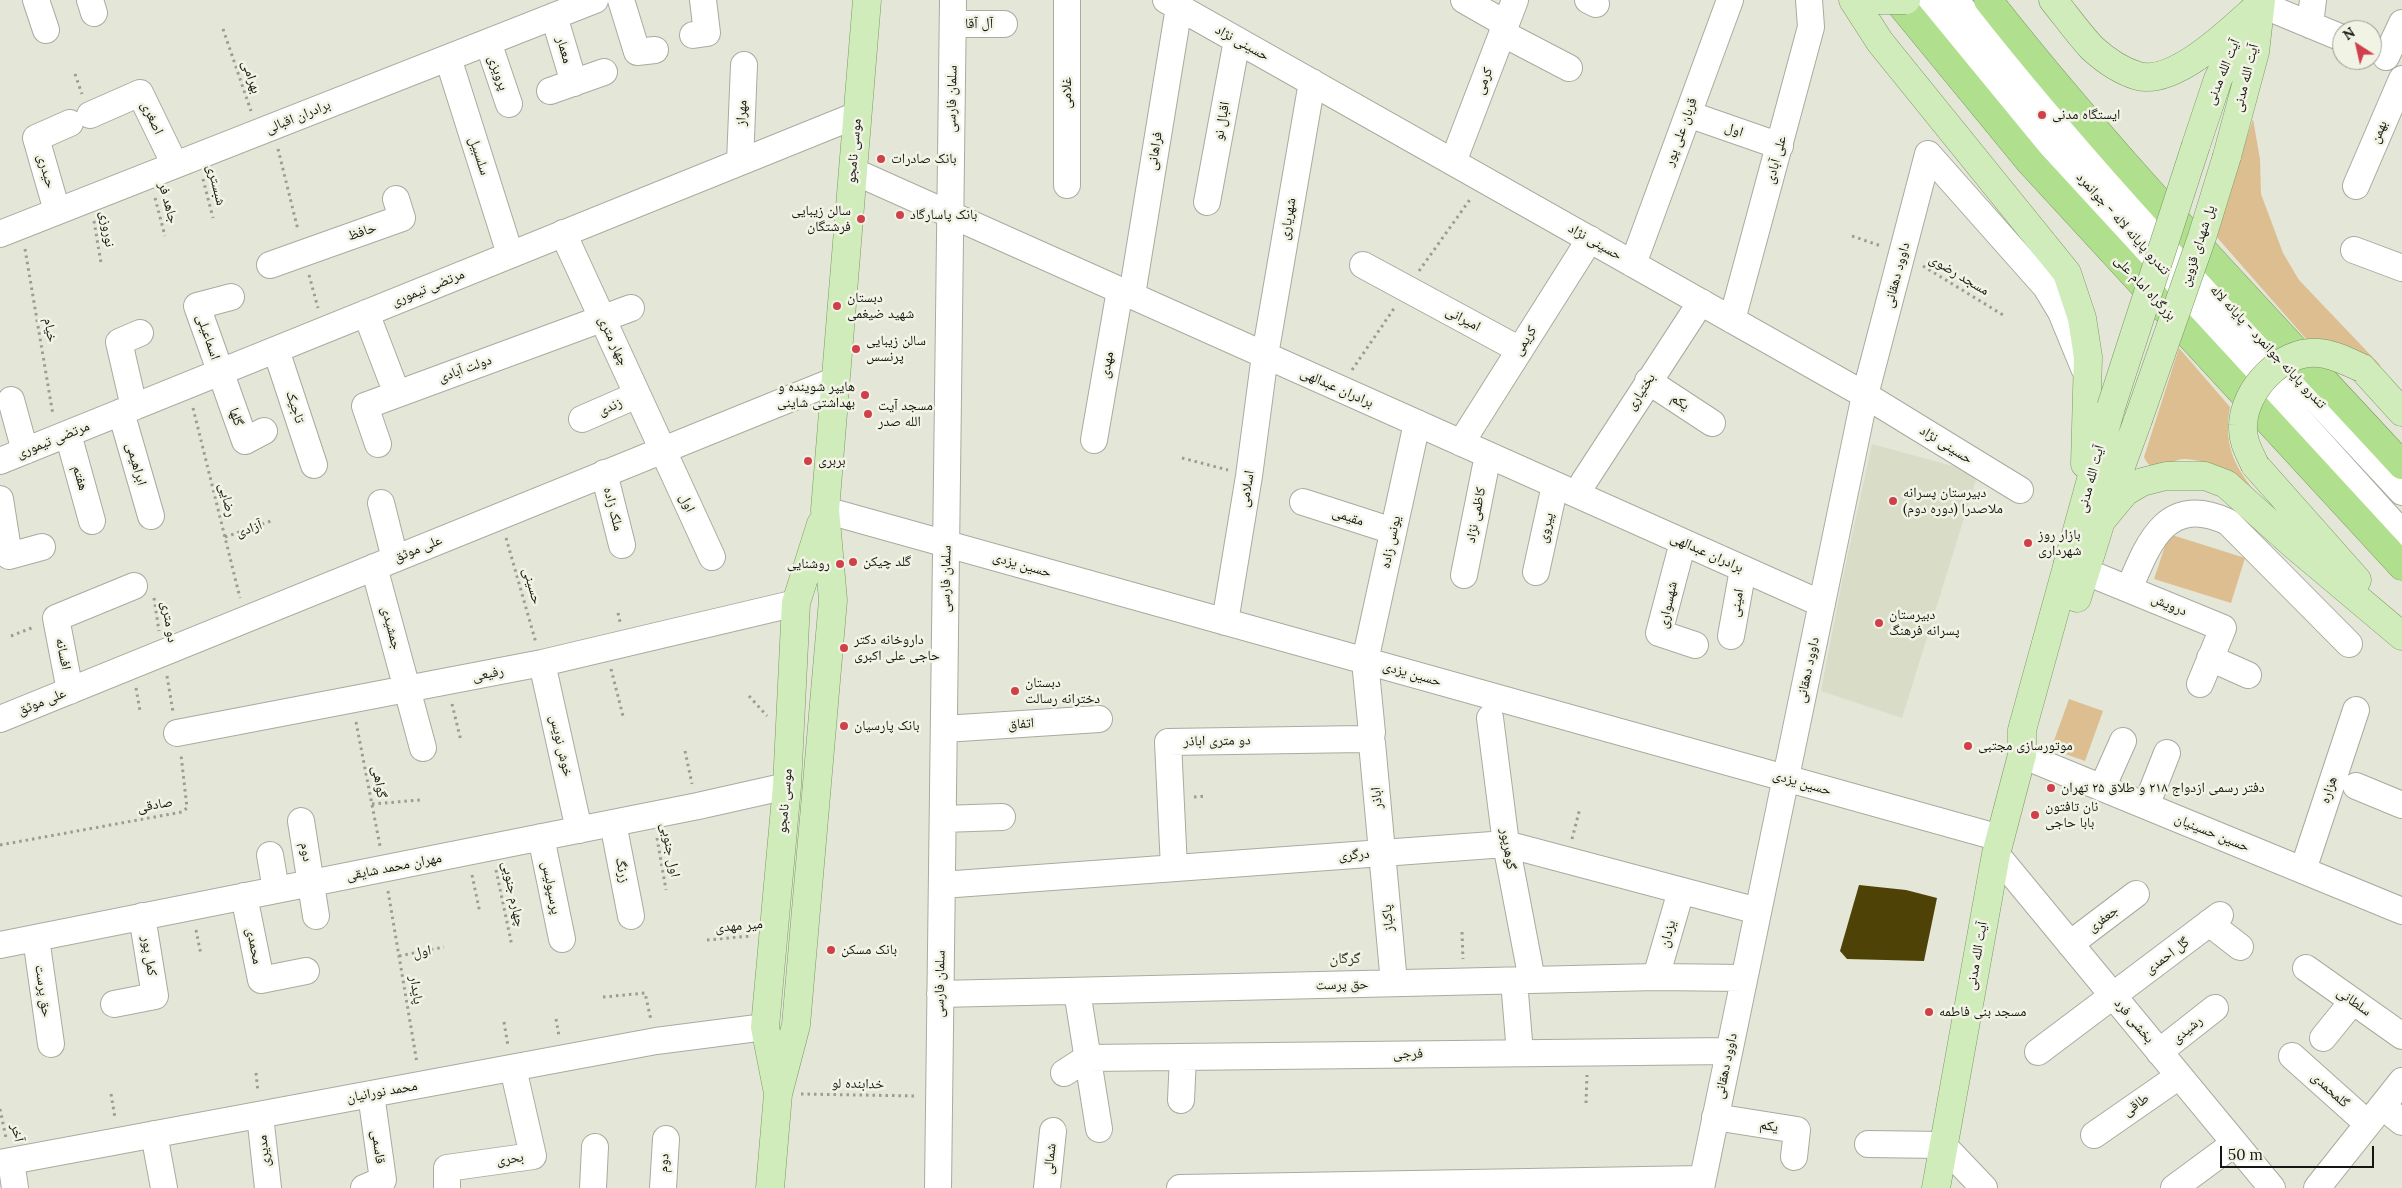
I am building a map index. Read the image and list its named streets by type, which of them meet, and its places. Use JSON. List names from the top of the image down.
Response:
{
  "streets": {
    "highway": ["بزرگراه امام علی"],
    "main road": [
      "آیت‌ الله مدنی",
      "آیت الله مدنی",
      "موسی نامجو",
      "پل شهدای قزوین"
    ],
    "street": [
      "آل آقا",
      "حسینی نژاد",
      "معمار",
      "پرویزی",
      "کرمی",
      "غلامی",
      "سلمان فارسی",
      "مهراز",
      "برادران اقبالی",
      "اصغری",
      "اقبال نو",
      "اول",
      "قربان علی پور",
      "بهمن",
      "فراهانی",
      "سلسبیل",
      "علی آبادی",
      "حیدری",
      "شهریاری",
      "تندرو پایانه لاله - جوانمرد",
      "حافظ",
      "داوود دهقانی",
      "مرتضی تیموری",
      "امیرانی",
      "اسماعیلی",
      "چهار متری",
      "کریمی",
      "تندرو پایانه جوانمرد - پایانه لاله",
      "مهدی",
      "دولت آبادی",
      "برادران عبدالهی",
      "بختیاری",
      "یکم",
      "تاجیک",
      "زندی",
      "گلها",
      "ابراهیمی",
      "هفتم",
      "اسلامی",
      "ملک زاده",
      "کاظمی نژاد",
      "مقیمی",
      "پیروی",
      "یونس زاده",
      "علی موثق",
      "حسین یزدی",
      "امینی",
      "شهسواری",
      "درویش",
      "جمشیدی",
      "افسانه",
      "رفیعی",
      "اتفاق",
      "دو متری اباذر",
      "خوش نویس",
      "هزاره",
      "اباذر",
      "حسین حسینیان",
      "گوهرپور",
      "دوم",
      "درگری",
      "مهران محمد شایقی",
      "زرنگ",
      "پرسپولیس",
      "پاکباز",
      "جعفری",
      "یزدان",
      "محمدی",
      "کمل پور",
      "گل احمدی",
      "حق پرست",
      "سلطانی",
      "بخشی فرد",
      "رشیدی",
      "فرجی",
      "گلمحمدی",
      "محمد نورانیان",
      "طاقی",
      "قاسمی",
      "مدیری",
      "بحری",
      "شمالی"
    ],
    "path": [
      "بهرامی",
      "شبستری",
      "جاهد فر",
      "نوروزی",
      "مسجد رضوی",
      "خیام",
      "رضایی",
      "آزادی",
      "حسینی",
      "دو متری",
      "گواهی",
      "صادقی",
      "اول جنوبی",
      "چهارم جنوبی",
      "میر مهدی",
      "پایدار",
      "خدابنده لو",
      "آخر"
    ]
  },
  "crossings": [
    ["آل آقا", "سلمان فارسی"],
    ["حسینی نژاد", "کرمی"],
    ["حسینی نژاد", "اقبال نو"],
    ["حسینی نژاد", "قربان علی پور"],
    ["حسینی نژاد", "فراهانی"],
    ["حسینی نژاد", "علی آبادی"],
    ["حسینی نژاد", "شهریاری"],
    ["حسینی نژاد", "داوود دهقانی"],
    ["حسینی نژاد", "کریمی"],
    ["حسینی نژاد", "بختیاری"],
    ["معمار", "برادران اقبالی"],
    ["آیت‌ الله مدنی", "آیت الله مدنی"],
    ["پرویزی", "برادران اقبالی"],
    ["بهرامی", "برادران اقبالی"],
    ["آیت الله مدنی", "پل شهدای قزوین"],
    ["آیت الله مدنی", "حسین یزدی"],
    ["آیت الله مدنی", "درویش"],
    ["آیت الله مدنی", "حسین حسینیان"],
    ["آیت الله مدنی", "بخشی فرد"],
    ["سلمان فارسی", "برادران عبدالهی"],
    ["سلمان فارسی", "حسین یزدی"],
    ["سلمان فارسی", "اتفاق"],
    ["سلمان فارسی", "درگری"],
    ["سلمان فارسی", "حق پرست"],
    ["سلمان فارسی", "خدابنده لو"],
    ["مهراز", "مرتضی تیموری"],
    ["برادران اقبالی", "اصغری"],
    ["برادران اقبالی", "سلسبیل"],
    ["برادران اقبالی", "حیدری"],
    ["برادران اقبالی", "شبستری"],
    ["برادران اقبالی", "جاهد فر"],
    ["برادران اقبالی", "نوروزی"],
    ["برادران اقبالی", "خیام"],
    ["اصغری", "حیدری"],
    ["اصغری", "شبستری"],
    ["اول", "قربان علی پور"],
    ["اول", "علی آبادی"],
    ["اول", "چهار متری"],
    ["اول", "علی موثق"],
    ["اول", "پایدار"],
    ["موسی نامجو", "مرتضی تیموری"],
    ["موسی نامجو", "برادران عبدالهی"],
    ["موسی نامجو", "علی موثق"],
    ["موسی نامجو", "حسین یزدی"],
    ["موسی نامجو", "رفیعی"],
    ["موسی نامجو", "مهران محمد شایقی"],
    ["موسی نامجو", "میر مهدی"],
    ["موسی نامجو", "خدابنده لو"],
    ["موسی نامجو", "محمد نورانیان"],
    ["فراهانی", "مهدی"],
    ["فراهانی", "برادران عبدالهی"],
    ["سلسبیل", "مرتضی تیموری"],
    ["شهریاری", "برادران عبدالهی"],
    ["شهریاری", "اسلامی"],
    ["داوود دهقانی", "مسجد رضوی"],
    ["داوود دهقانی", "برادران عبدالهی"],
    ["داوود دهقانی", "یکم"],
    ["داوود دهقانی", "حسین یزدی"],
    ["داوود دهقانی", "درگری"],
    ["داوود دهقانی", "حق پرست"],
    ["داوود دهقانی", "فرجی"],
    ["مرتضی تیموری", "خیام"],
    ["مرتضی تیموری", "اسماعیلی"],
    ["مرتضی تیموری", "چهار متری"],
    ["مرتضی تیموری", "تاجیک"],
    ["مرتضی تیموری", "گلها"],
    ["مرتضی تیموری", "ابراهیمی"],
    ["مرتضی تیموری", "هفتم"],
    ["مرتضی تیموری", "رضایی"],
    ["امیرانی", "کریمی"],
    ["خیام", "هفتم"],
    ["اسماعیلی", "گلها"],
    ["چهار متری", "دولت آبادی"],
    ["چهار متری", "زندی"],
    ["چهار متری", "علی موثق"],
    ["کریمی", "برادران عبدالهی"],
    ["مهدی", "برادران عبدالهی"],
    ["برادران عبدالهی", "اسلامی"],
    ["برادران عبدالهی", "کاظمی نژاد"],
    ["برادران عبدالهی", "پیروی"],
    ["برادران عبدالهی", "یونس زاده"],
    ["برادران عبدالهی", "امینی"],
    ["برادران عبدالهی", "شهسواری"],
    ["بختیاری", "یکم"],
    ["اسلامی", "حسین یزدی"],
    ["رضایی", "آزادی"],
    ["رضایی", "علی موثق"],
    ["ملک زاده", "علی موثق"],
    ["مقیمی", "یونس زاده"],
    ["یونس زاده", "حسین یزدی"],
    ["یونس زاده", "اباذر"],
    ["علی موثق", "حسینی"],
    ["علی موثق", "دو متری"],
    ["علی موثق", "جمشیدی"],
    ["علی موثق", "افسانه"],
    ["علی موثق", "صادقی"],
    ["حسین یزدی", "اباذر"],
    ["حسین یزدی", "بخشی فرد"],
    ["حسینی", "رفیعی"],
    ["حسینی", "خوش نویس"],
    ["دو متری", "افسانه"],
    ["دو متری", "صادقی"],
    ["جمشیدی", "رفیعی"],
    ["رفیعی", "خوش نویس"],
    ["رفیعی", "گواهی"],
    ["رفیعی", "صادقی"],
    ["دو متری اباذر", "اباذر"],
    ["دو متری اباذر", "درگری"],
    ["خوش نویس", "مهران محمد شایقی"],
    ["گواهی", "مهران محمد شایقی"],
    ["گواهی", "پایدار"],
    ["هزاره", "حسین حسینیان"],
    ["اباذر", "درگری"],
    ["اباذر", "پاکباز"],
    ["گوهرپور", "درگری"],
    ["گوهرپور", "حق پرست"],
    ["گوهرپور", "فرجی"],
    ["اول جنوبی", "مهران محمد شایقی"],
    ["دوم", "مهران محمد شایقی"],
    ["درگری", "پاکباز"],
    ["درگری", "یزدان"],
    ["مهران محمد شایقی", "زرنگ"],
    ["مهران محمد شایقی", "پرسپولیس"],
    ["مهران محمد شایقی", "چهارم جنوبی"],
    ["مهران محمد شایقی", "محمدی"],
    ["مهران محمد شایقی", "کمل پور"],
    ["مهران محمد شایقی", "حق پرست"],
    ["مهران محمد شایقی", "پایدار"],
    ["پاکباز", "حق پرست"],
    ["جعفری", "بخشی فرد"],
    ["یزدان", "حق پرست"],
    ["گل احمدی", "بخشی فرد"],
    ["پایدار", "محمد نورانیان"],
    ["بخشی فرد", "رشیدی"],
    ["بخشی فرد", "طاقی"],
    ["محمد نورانیان", "آخر"],
    ["محمد نورانیان", "قاسمی"],
    ["محمد نورانیان", "مدیری"],
    ["محمد نورانیان", "بحری"]
  ],
  "districts": ["گرگان"],
  "places": [
    "ایستگاه مدنی",
    "بانک صادرات",
    "بانک پاسارگاد",
    "سالن زیبایی فرشتگان",
    "دبستان شهید ضیغمی",
    "سالن زيبايى پرنسس",
    "هایپر شوینده و بهداشتی شاینی",
    "مسجد آیت الله صدر",
    "بربری",
    "دبيرستان پسرانه ملاصدرا (دوره دوم)",
    "بازار روز شهرداری",
    "گلد چیکن",
    "روشنایی",
    "دبیرستان پسرانه فرهنگ",
    "داروخانه دکتر حاجی علی اکبری",
    "دبستان دخترانه رسالت",
    "بانک پارسیان",
    "موتورسازی مجتبی",
    "دفتر رسمی ازدواج ۲۱۸ و طلاق ۲۵ تهران",
    "نان تافتون بابا حاجی",
    "بانک مسکن",
    "مسجد بنی فاطمه"
  ],
  "scale_bar": "50 m",
  "north": "top left"
}
